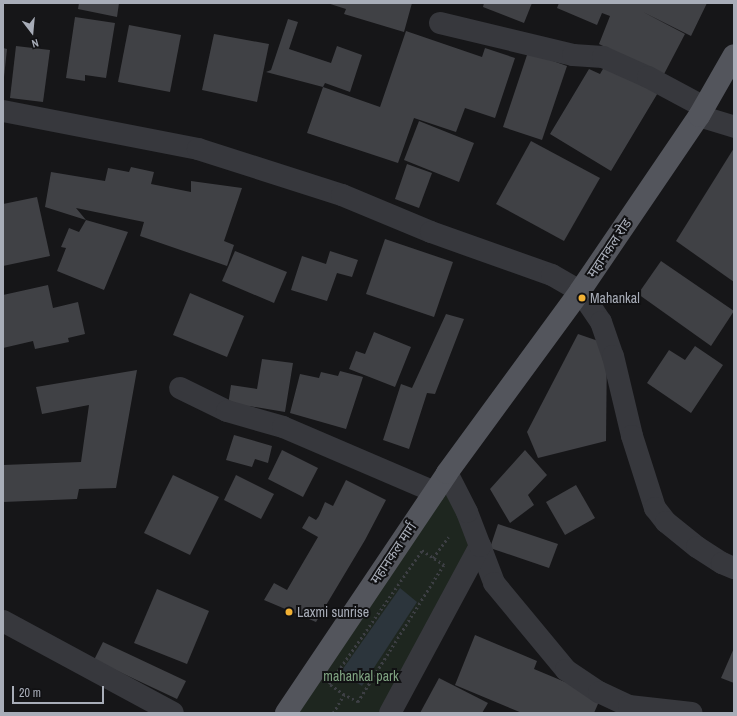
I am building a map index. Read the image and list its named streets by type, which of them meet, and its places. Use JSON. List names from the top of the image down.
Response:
{
  "streets": {
    "main road": ["महानकल रोड", "महानकल मार्ग"]
  },
  "crossings": [
    ["महानकल रोड", "महानकल मार्ग"]
  ],
  "parks": ["mahankal park"],
  "places": ["Mahankal", "Laxmi sunrise"],
  "scale_bar": "20 m",
  "north": "bottom"
}
